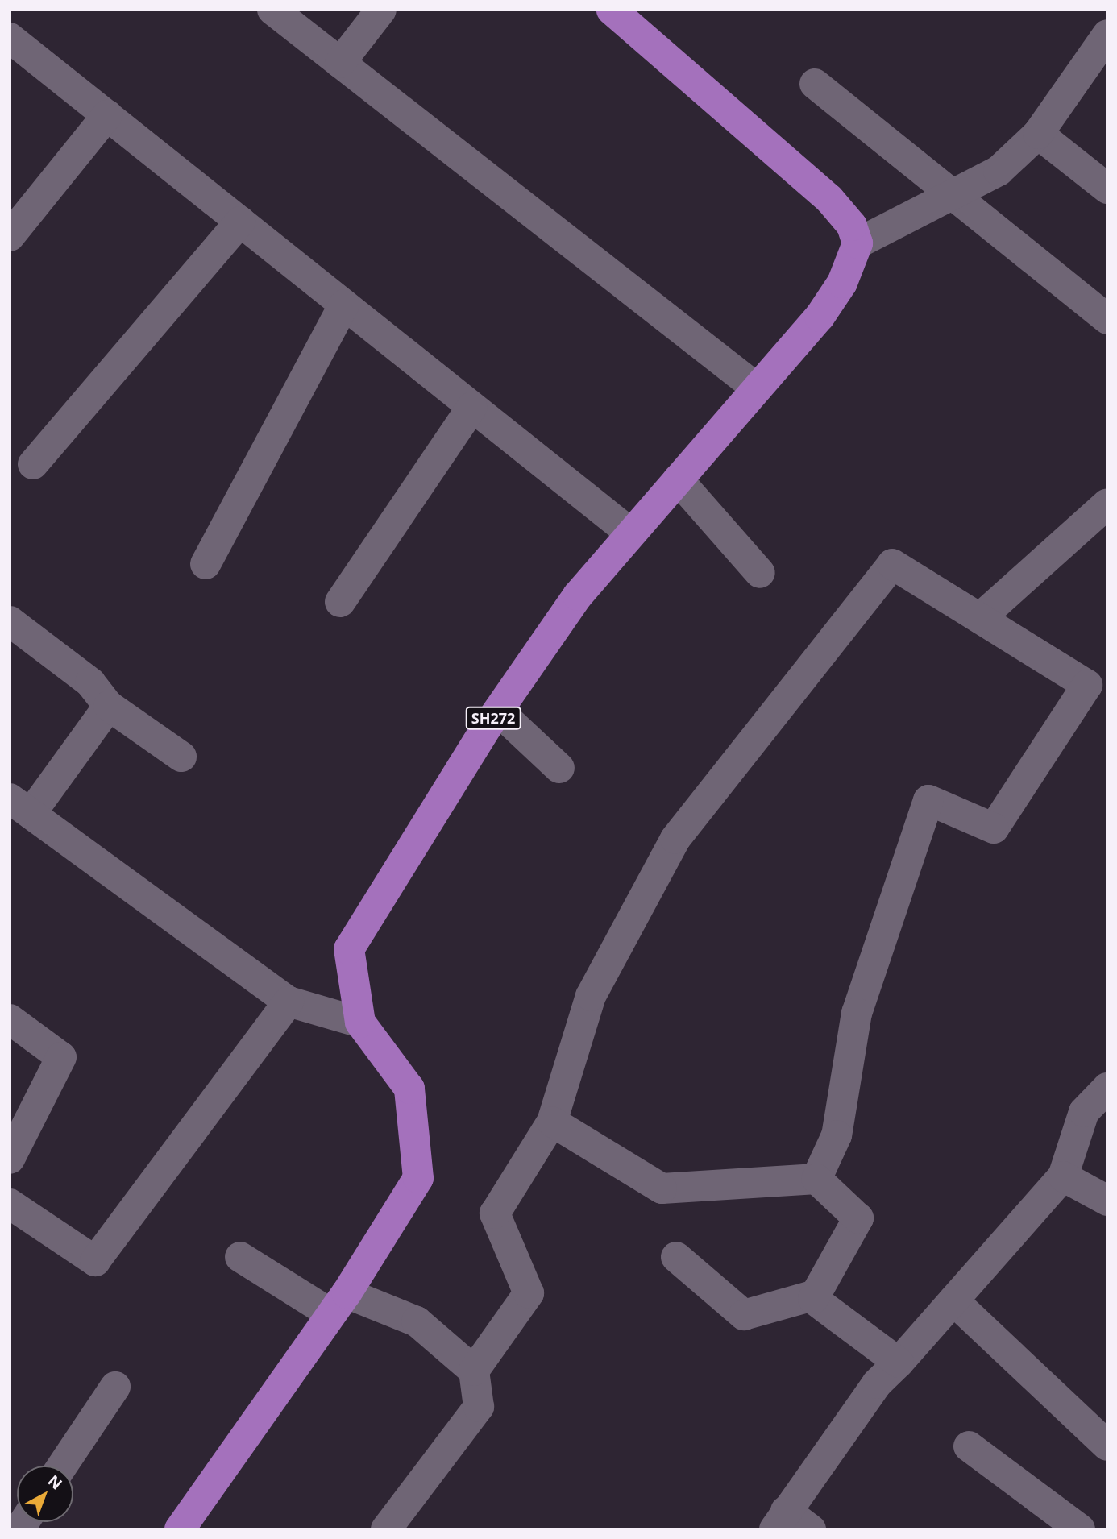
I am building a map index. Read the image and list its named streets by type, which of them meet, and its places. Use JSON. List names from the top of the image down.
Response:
{
  "streets": {
    "main road": ["SH272"]
  },
  "north": "top right"
}
